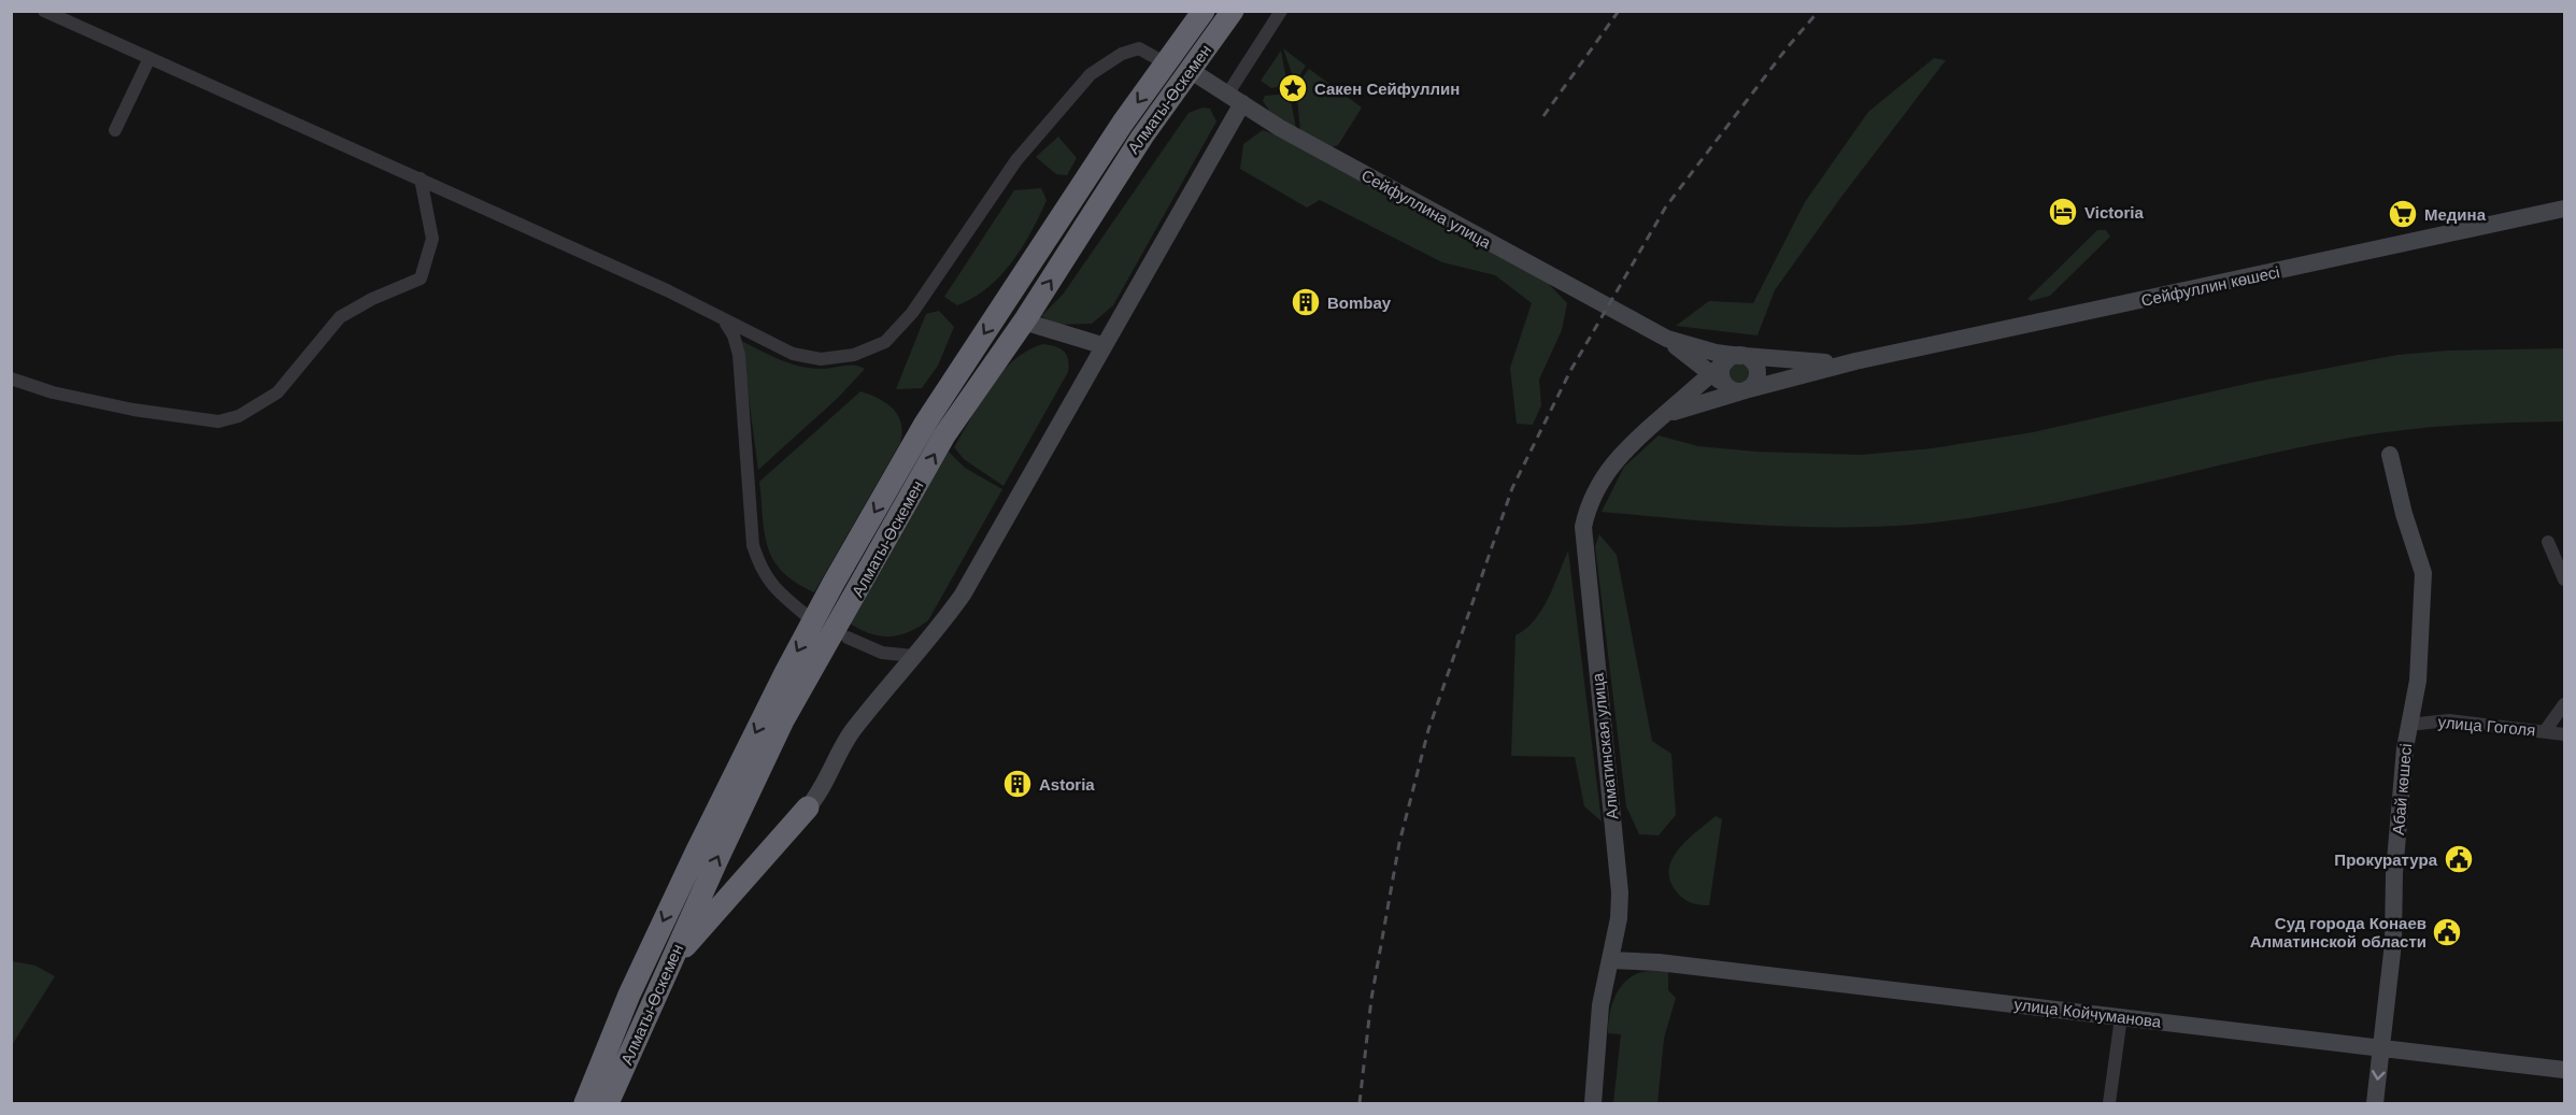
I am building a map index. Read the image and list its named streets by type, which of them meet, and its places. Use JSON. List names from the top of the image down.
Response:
{
  "streets": {
    "highway": ["Алматы-Өскемен"],
    "street": [
      "Сейфуллина улица",
      "Сейфуллин көшесі",
      "улица Гоголя",
      "Алматинская улица",
      "Абай көшесі",
      "улица Койчуманова"
    ]
  },
  "crossings": [
    ["Алматы-Өскемен", "Сейфуллина улица"],
    ["улица Гоголя", "Абай көшесі"],
    ["Алматинская улица", "улица Койчуманова"],
    ["Абай көшесі", "улица Койчуманова"]
  ],
  "places": {
    "place": ["Сакен Сейфуллин"],
    "hotel": ["Victoria"],
    "supermarket": ["Медина"],
    "building": ["Bombay", "Astoria"],
    "public building": ["Прокуратура", "Суд города Конаев Алматинской области"]
  }
}
